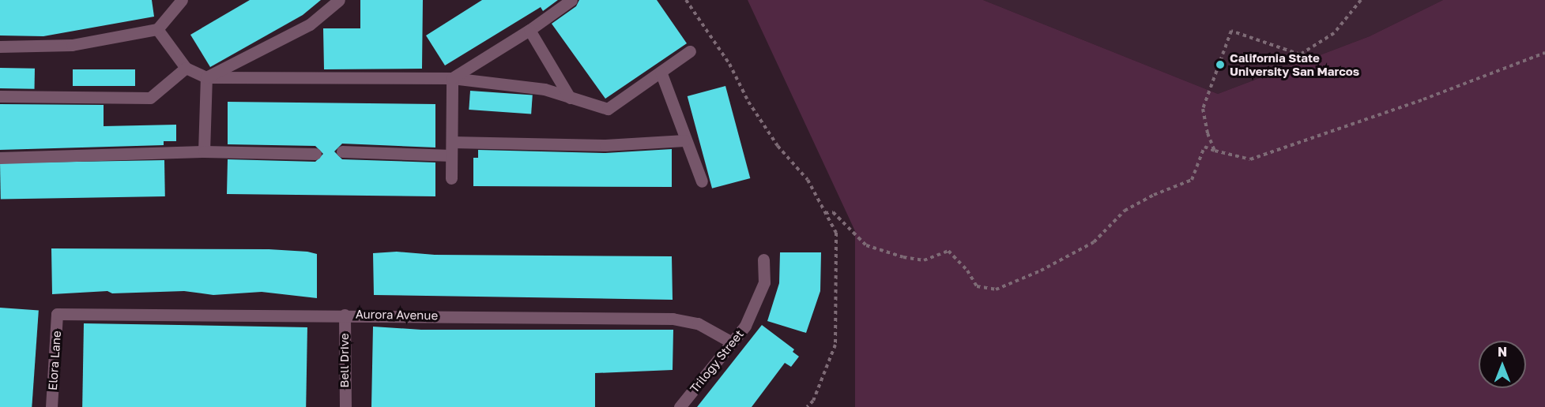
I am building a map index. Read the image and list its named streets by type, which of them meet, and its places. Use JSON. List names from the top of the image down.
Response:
{
  "streets": {
    "street": [
      "Aurora Avenue",
      "Elora Lane",
      "Bell Drive",
      "Trilogy Street"
    ]
  },
  "crossings": [
    ["Aurora Avenue", "Elora Lane"],
    ["Aurora Avenue", "Bell Drive"],
    ["Aurora Avenue", "Trilogy Street"]
  ],
  "places": ["California State University San Marcos"],
  "north": "top"
}
